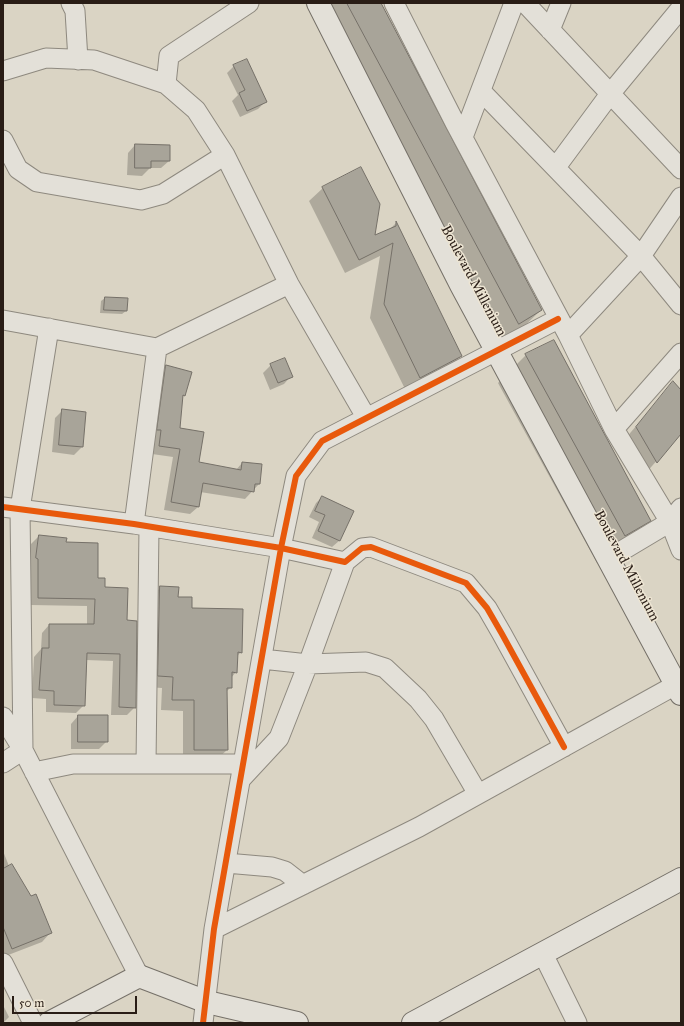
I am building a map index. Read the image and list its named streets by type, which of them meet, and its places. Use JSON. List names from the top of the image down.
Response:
{
  "streets": {
    "main road": ["Boulevard Millenium"]
  },
  "scale_bar": "50 m"
}
